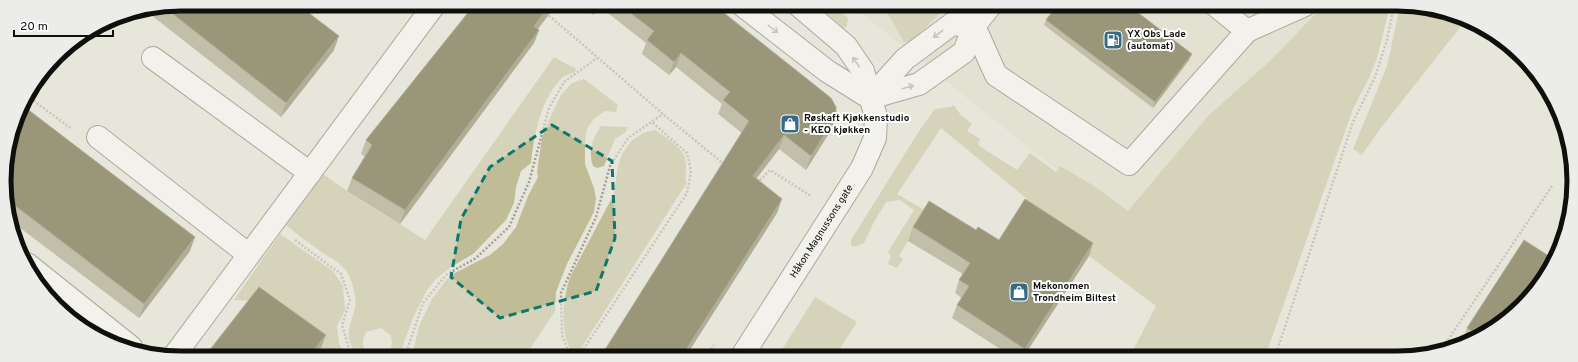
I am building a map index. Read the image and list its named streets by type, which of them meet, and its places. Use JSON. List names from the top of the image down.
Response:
{
  "streets": {
    "street": ["Håkon Magnussons gate"]
  },
  "places": {
    "fuel station": ["YX Obs Lade (automat)"],
    "shop": ["Røskaft Kjøkkenstudio - KEO kjøkken", "Mekonomen Trondheim Biltest"]
  },
  "scale_bar": "20 m"
}
